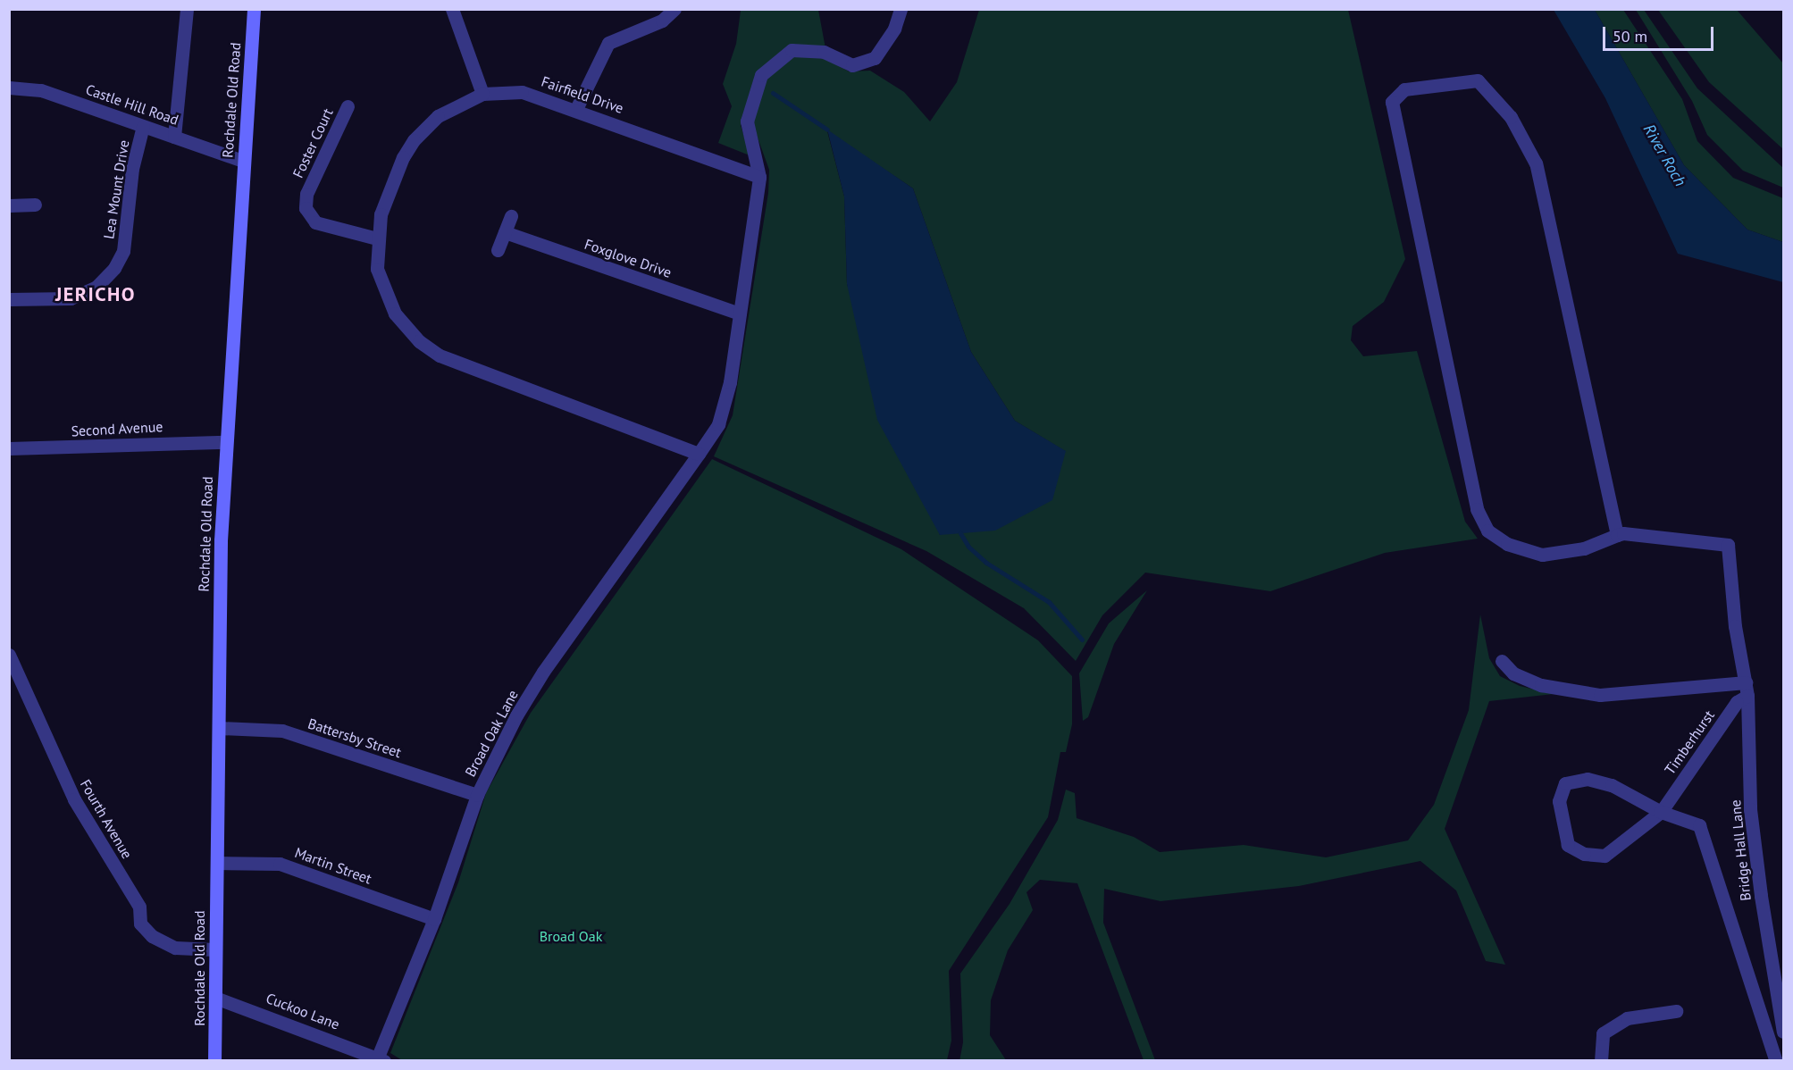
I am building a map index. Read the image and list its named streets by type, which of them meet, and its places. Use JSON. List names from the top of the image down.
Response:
{
  "streets": {
    "main road": ["Rochdale Old Road"],
    "street": [
      "Fairfield Drive",
      "Castle Hill Road",
      "Foster Court",
      "Lea Mount Drive",
      "Foxglove Drive",
      "Second Avenue",
      "Broad Oak Lane",
      "Battersby Street",
      "Timberhurst",
      "Fourth Avenue",
      "Bridge Hall Lane",
      "Martin Street",
      "Cuckoo Lane"
    ]
  },
  "crossings": [
    ["Fairfield Drive", "Foster Court"],
    ["Fairfield Drive", "Broad Oak Lane"],
    ["Rochdale Old Road", "Castle Hill Road"],
    ["Rochdale Old Road", "Second Avenue"],
    ["Rochdale Old Road", "Battersby Street"],
    ["Rochdale Old Road", "Fourth Avenue"],
    ["Rochdale Old Road", "Martin Street"],
    ["Rochdale Old Road", "Cuckoo Lane"],
    ["Castle Hill Road", "Lea Mount Drive"],
    ["Broad Oak Lane", "Battersby Street"],
    ["Broad Oak Lane", "Martin Street"],
    ["Broad Oak Lane", "Cuckoo Lane"],
    ["Timberhurst", "Bridge Hall Lane"]
  ],
  "districts": ["JERICHO"],
  "water": ["River Roch"],
  "parks": ["Broad Oak"],
  "scale_bar": "50 m"
}
